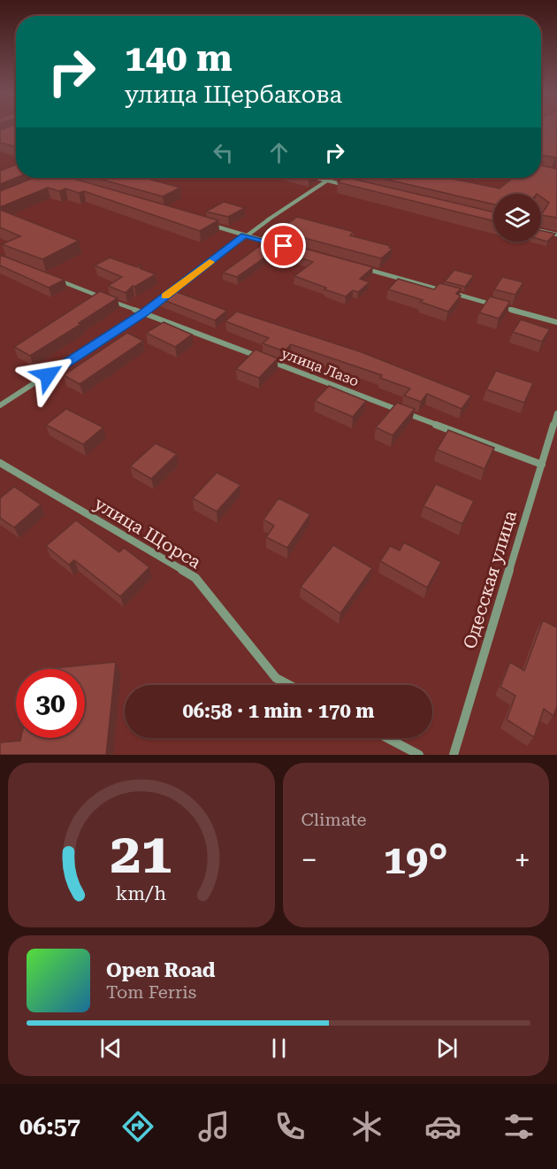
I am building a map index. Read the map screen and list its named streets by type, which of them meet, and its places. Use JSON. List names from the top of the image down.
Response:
{
  "streets": {
    "street": ["улица Лазо", "улица Щорса", "Одесская улица"]
  },
  "crossings": [
    ["улица Лазо", "Одесская улица"]
  ],
  "page": {
    "turn": ["140 m", "улица Щербакова"],
    "limit": "30",
    "trip": "06:58 · 1 min · 170 m",
    "tile": "Climate",
    "heat": ["−", "19°", "+"],
    "song": ["Open Road", "Tom Ferris"],
    "tabs": "06:57",
    "gauge": ["21", "km/h"]
  }
}
